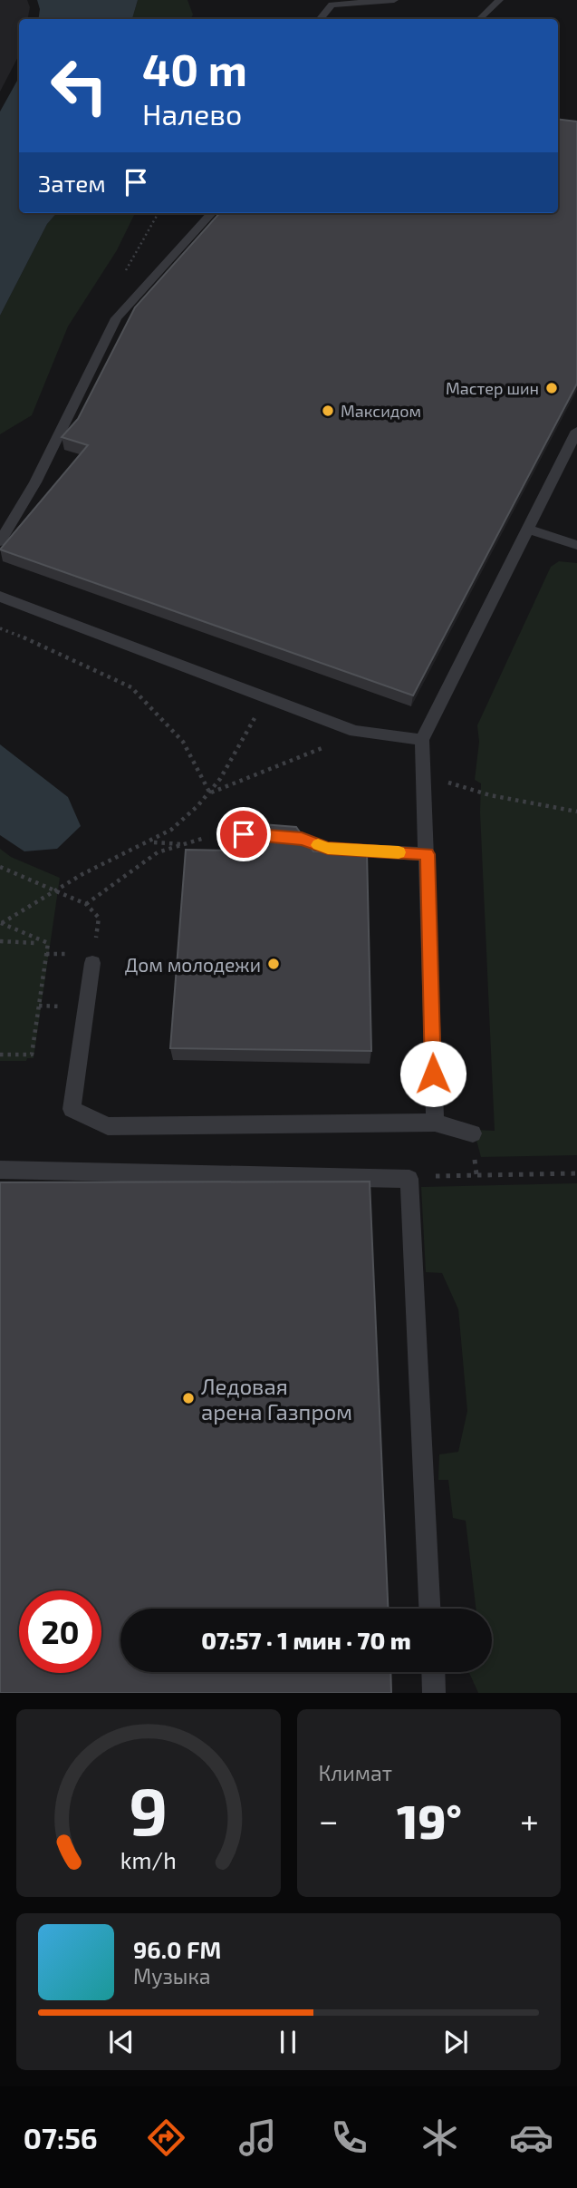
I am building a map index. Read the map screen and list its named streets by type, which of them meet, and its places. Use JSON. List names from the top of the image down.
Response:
{
  "places": [
    "Мастер шин",
    "Максидом",
    "Дом молодежи",
    "Ледовая арена Газпром"
  ],
  "page": {
    "turn": ["40 m", "Налево"],
    "then": "Затем",
    "limit": "20",
    "trip": "07:57 · 1 мин · 70 m",
    "tile": "Климат",
    "heat": ["−", "19°", "+"],
    "song": ["96.0 FM", "Музыка"],
    "tabs": "07:56",
    "gauge": ["9", "km/h"]
  }
}
